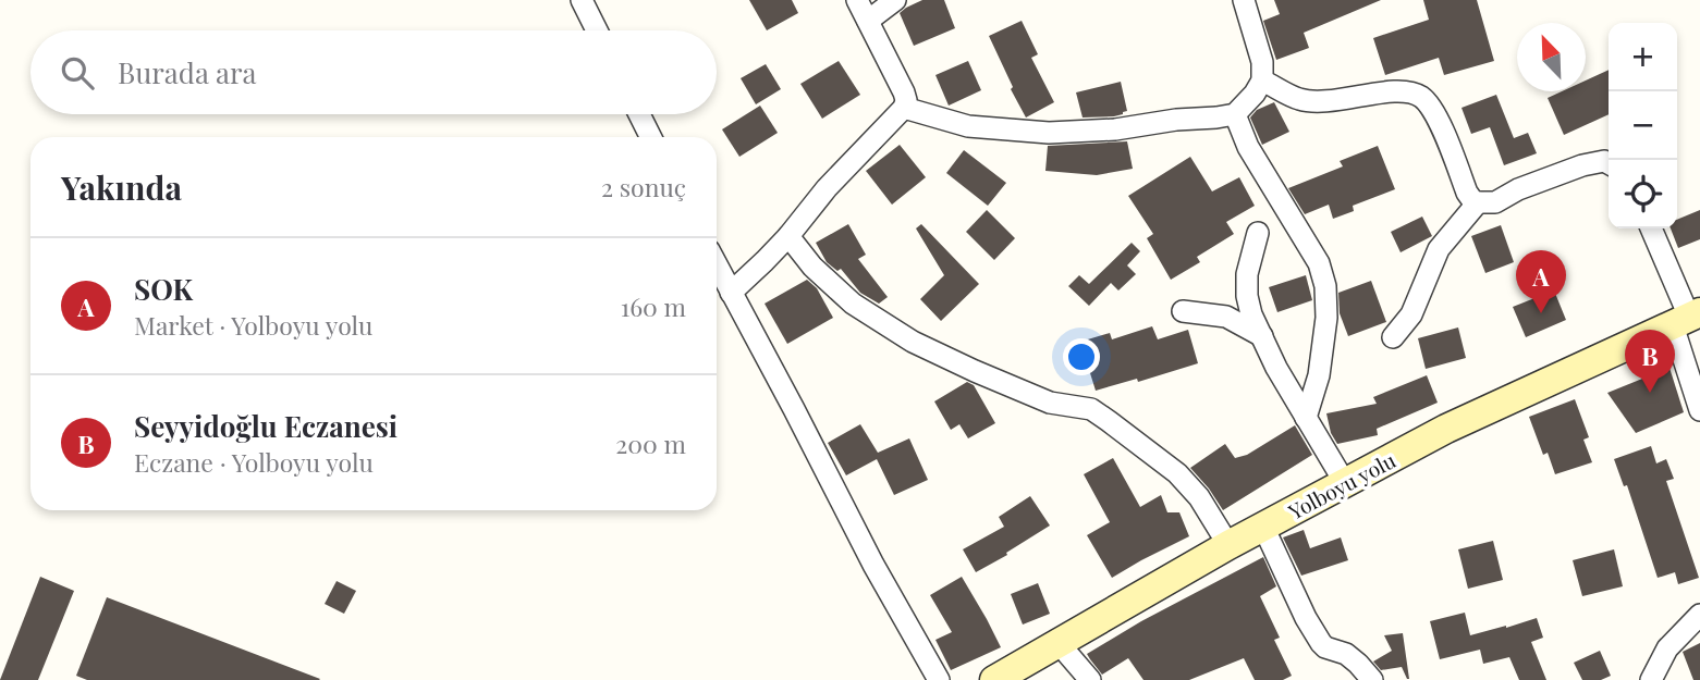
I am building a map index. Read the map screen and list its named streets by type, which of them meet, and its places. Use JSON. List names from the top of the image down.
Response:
{
  "streets": {
    "main road": ["Yolboyu yolu"]
  },
  "north": "top left",
  "page": {
    "map_buttons": ["+", "−"],
    "search": "Burada ara",
    "heading": ["Yakında", "2 sonuç"],
    "list": [
      {
        "mark": "A",
        "name": "SOK",
        "note": "Market · Yolboyu yolu",
        "value": "160 m"
      },
      {
        "mark": "B",
        "name": "Seyyidoğlu Eczanesi",
        "note": "Eczane · Yolboyu yolu",
        "value": "200 m"
      }
    ],
    "pins": ["A", "B"]
  }
}
